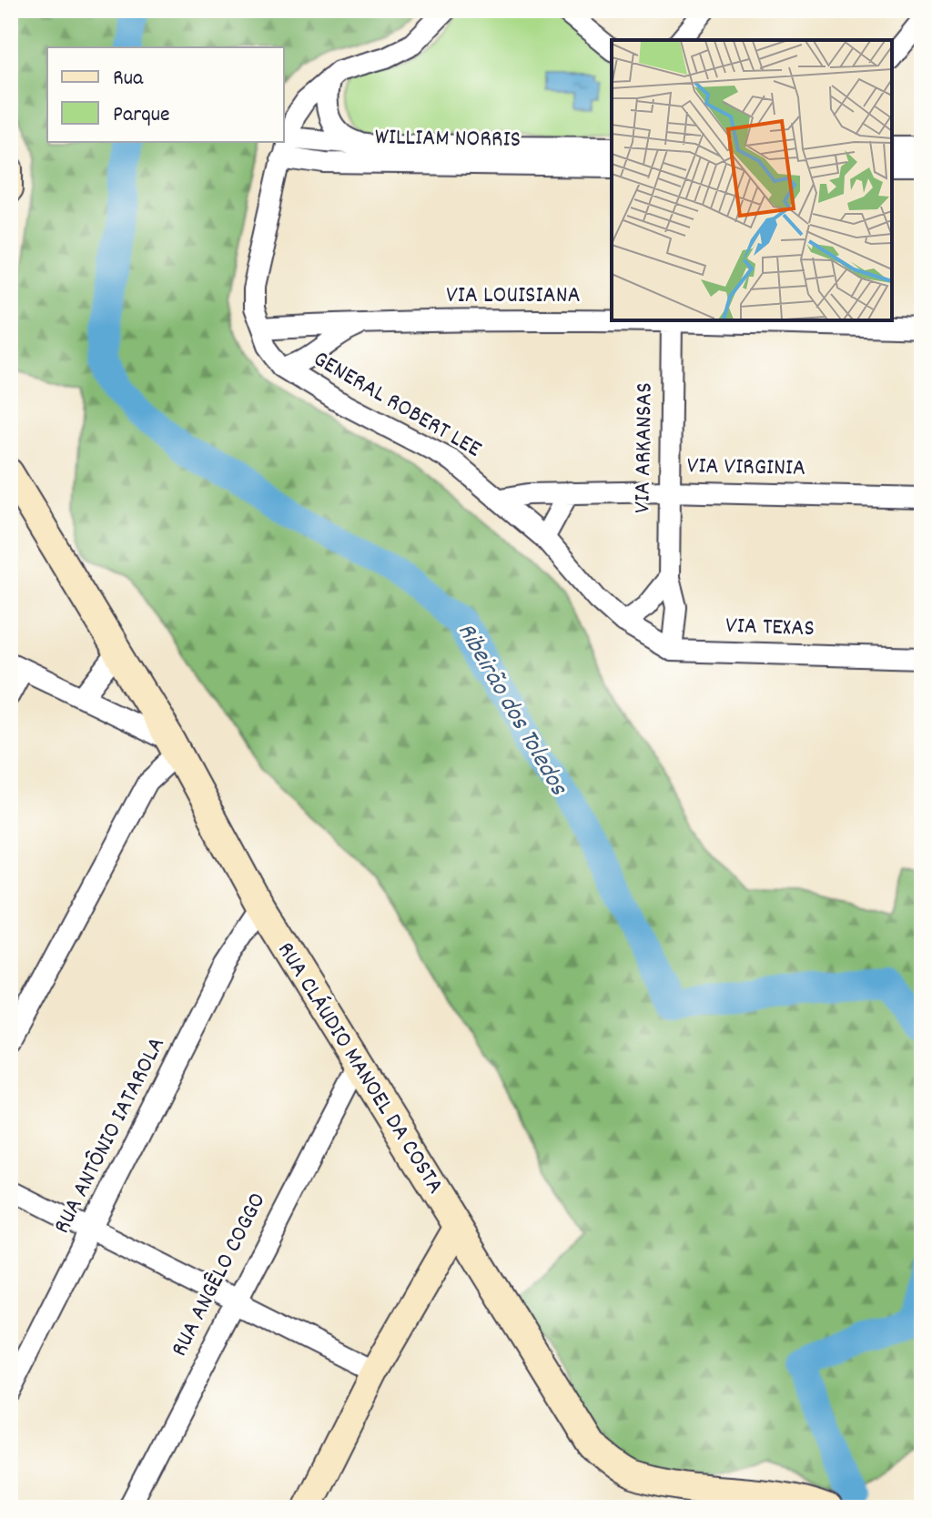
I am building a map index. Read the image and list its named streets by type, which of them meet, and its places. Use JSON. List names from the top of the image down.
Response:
{
  "streets": {
    "street": [
      "WILLIAM NORRIS",
      "VIA LOUISIANA",
      "GENERAL ROBERT LEE",
      "VIA ARKANSAS",
      "VIA VIRGINIA",
      "VIA TEXAS",
      "RUA CLÁUDIO MANOEL DA COSTA",
      "RUA ANTÔNIO IATAROLA",
      "RUA ANGÊLO COGGO"
    ]
  },
  "crossings": [
    ["WILLIAM NORRIS", "GENERAL ROBERT LEE"],
    ["VIA LOUISIANA", "GENERAL ROBERT LEE"],
    ["GENERAL ROBERT LEE", "VIA VIRGINIA"],
    ["GENERAL ROBERT LEE", "VIA TEXAS"],
    ["VIA ARKANSAS", "VIA VIRGINIA"],
    ["VIA ARKANSAS", "VIA TEXAS"],
    ["RUA CLÁUDIO MANOEL DA COSTA", "RUA ANTÔNIO IATAROLA"],
    ["RUA CLÁUDIO MANOEL DA COSTA", "RUA ANGÊLO COGGO"]
  ],
  "water": ["Ribeirão dos Toledos"],
  "legend": ["Rua", "Parque"]
}
